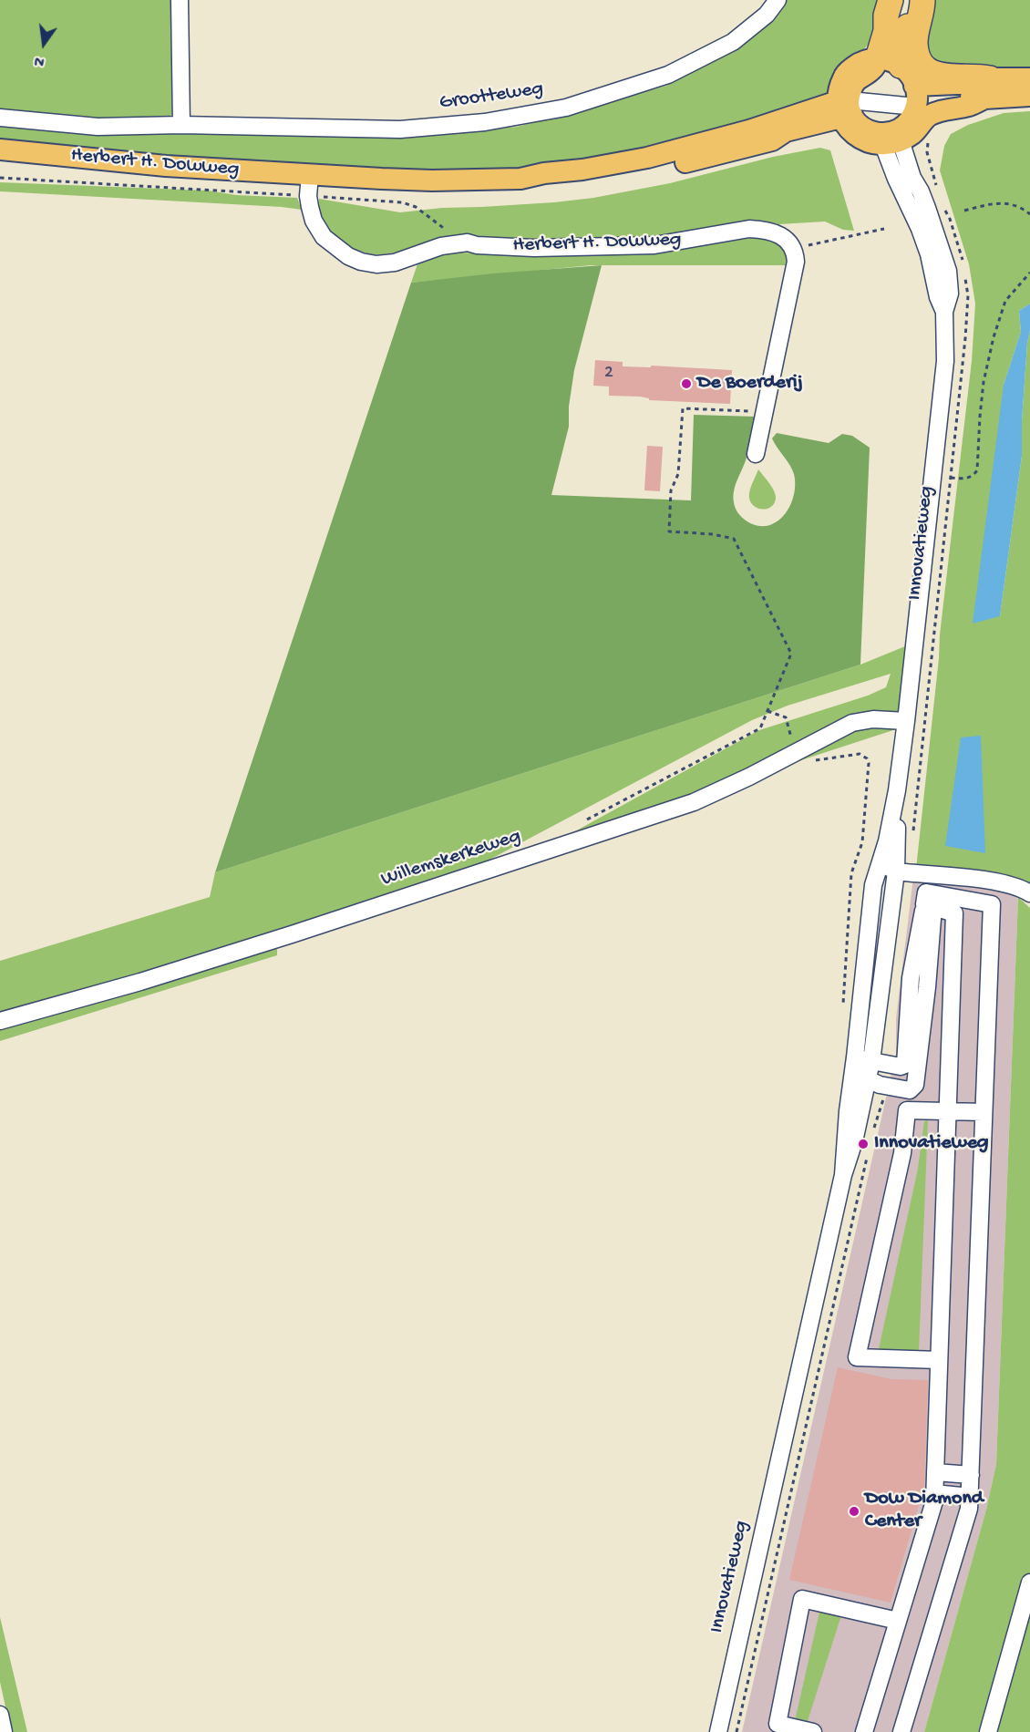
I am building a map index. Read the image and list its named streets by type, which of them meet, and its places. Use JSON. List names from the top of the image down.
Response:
{
  "streets": {
    "main road": ["Herbert H. Dowweg"],
    "street": ["Grootteweg", "Innovatieweg", "Willemskerkeweg"]
  },
  "crossings": [
    ["Innovatieweg", "Willemskerkeweg"]
  ],
  "places": ["De Boerderij", "Innovatieweg", "Dow Diamond Center"],
  "house_numbers": ["2"],
  "north": "bottom"
}
